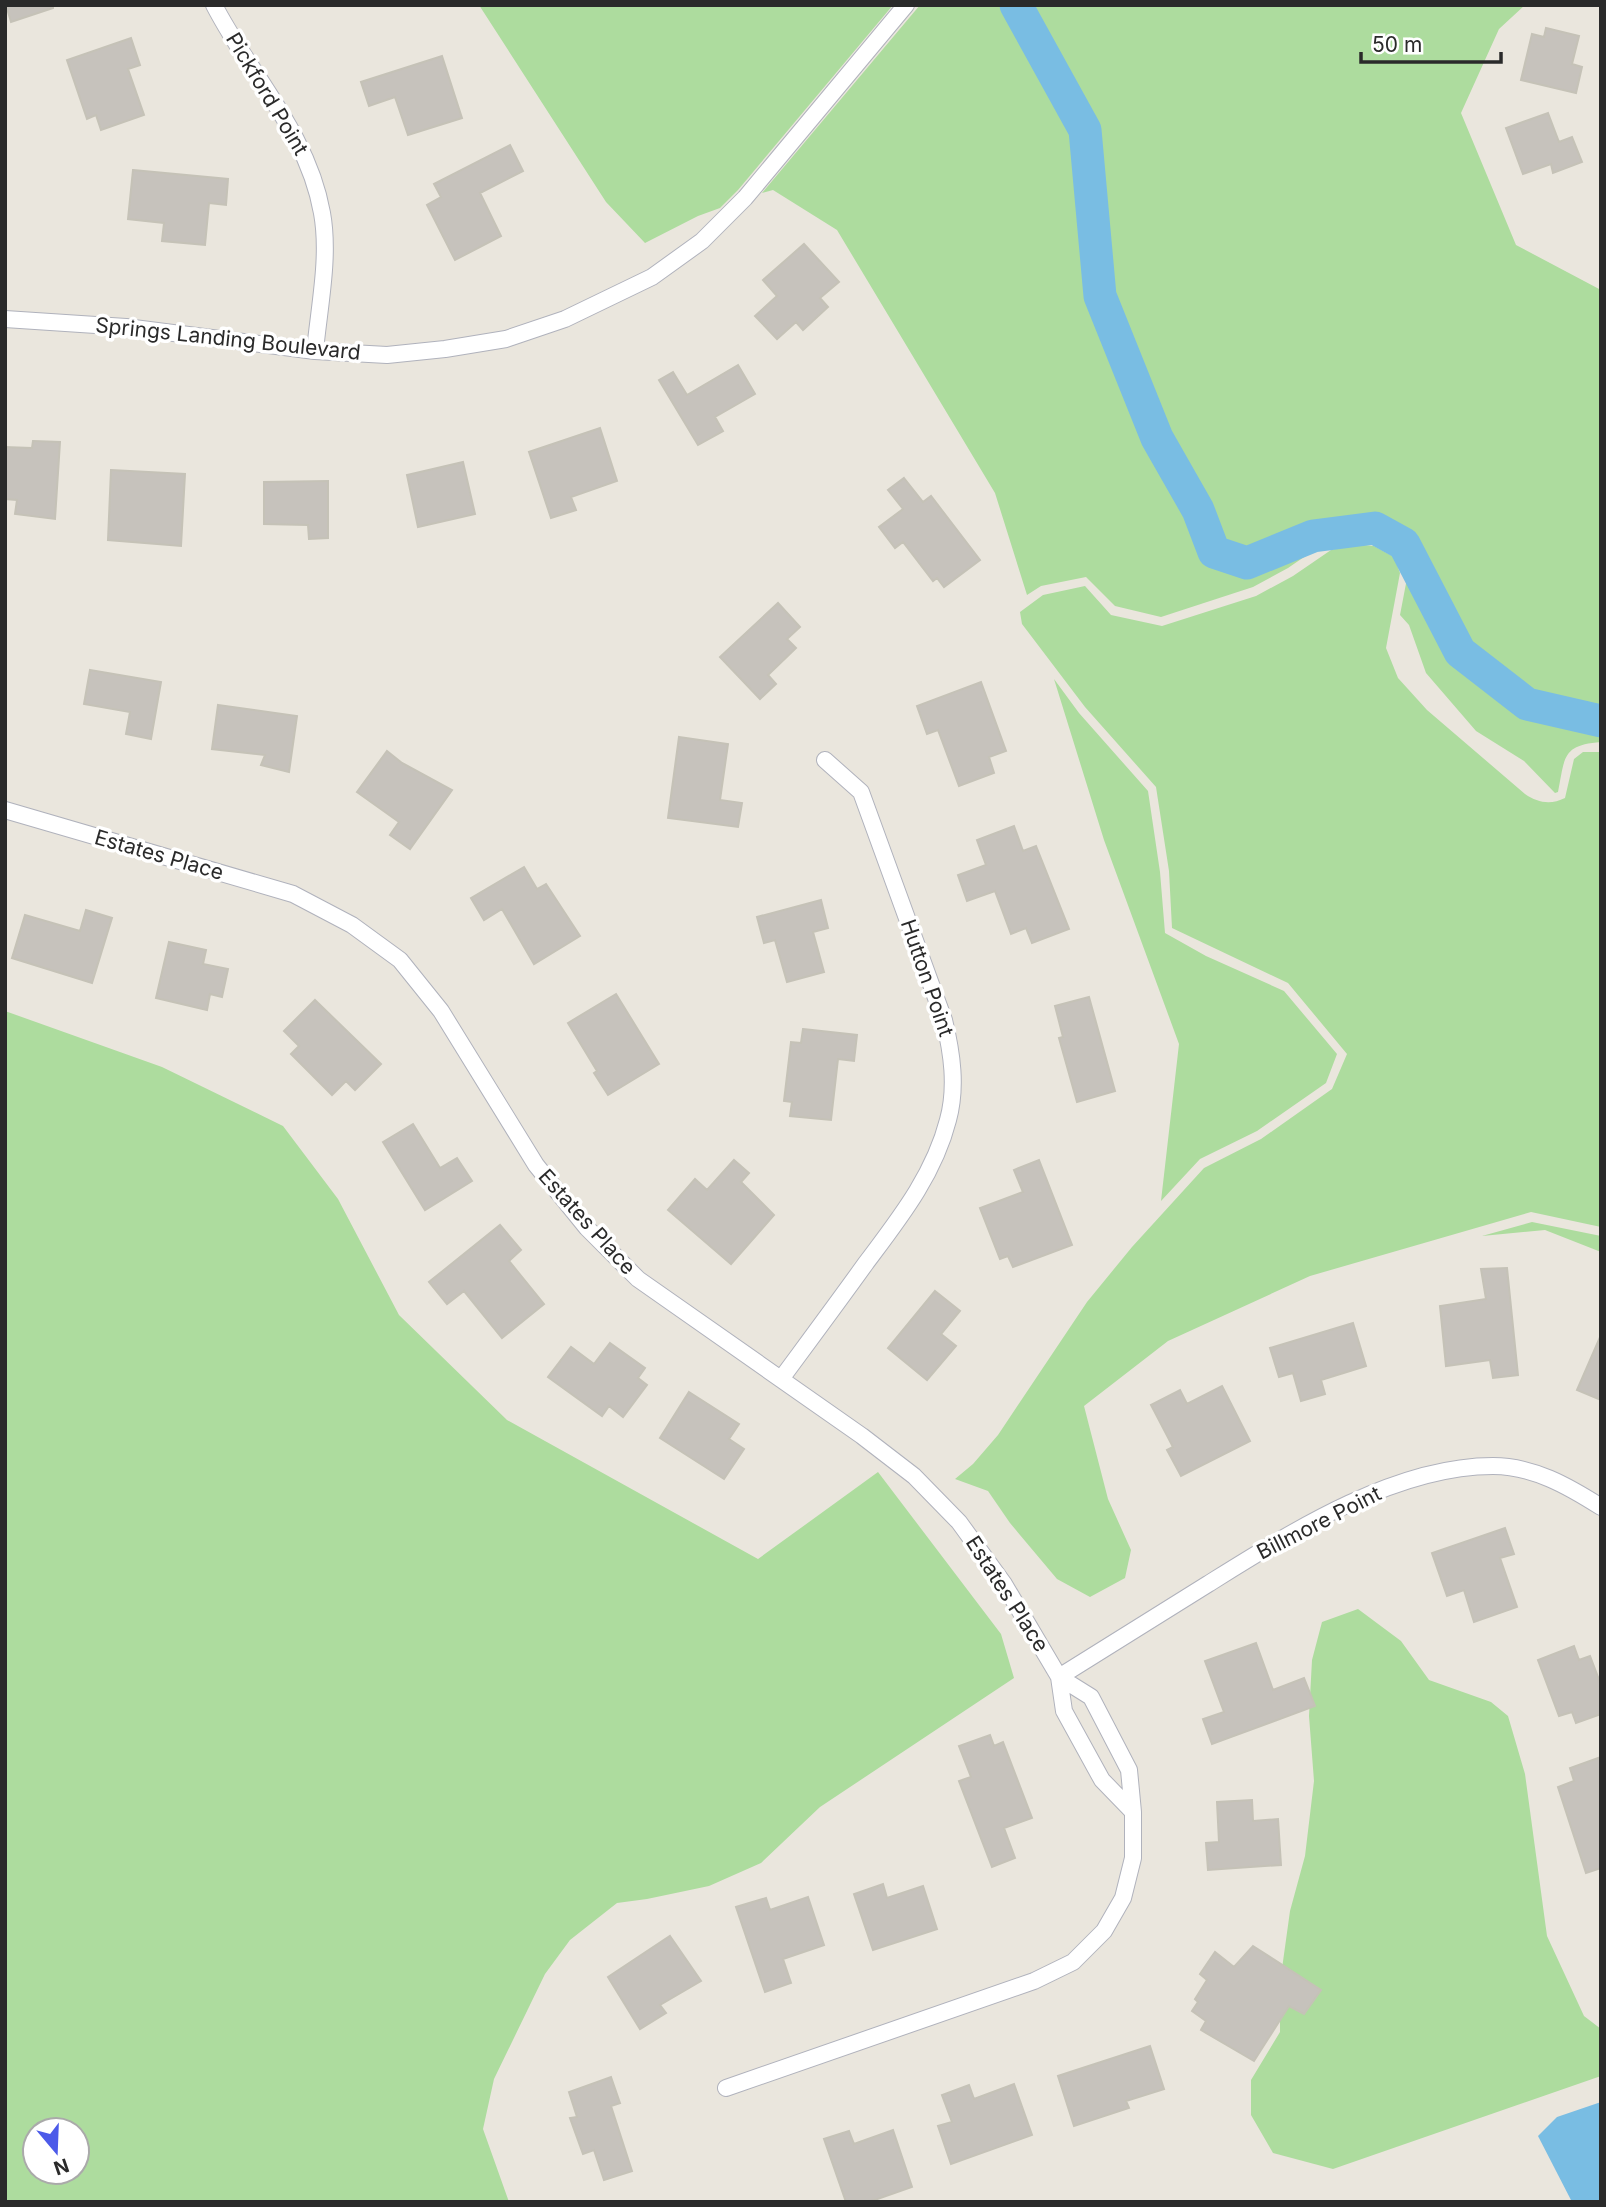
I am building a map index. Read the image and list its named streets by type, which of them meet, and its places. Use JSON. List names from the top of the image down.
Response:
{
  "streets": {
    "street": [
      "Pickford Point",
      "Springs Landing Boulevard",
      "Estates Place",
      "Hutton Point",
      "Billmore Point"
    ]
  },
  "crossings": [
    ["Pickford Point", "Springs Landing Boulevard"],
    ["Estates Place", "Hutton Point"],
    ["Estates Place", "Billmore Point"]
  ],
  "scale_bar": "50 m",
  "north": "bottom"
}
